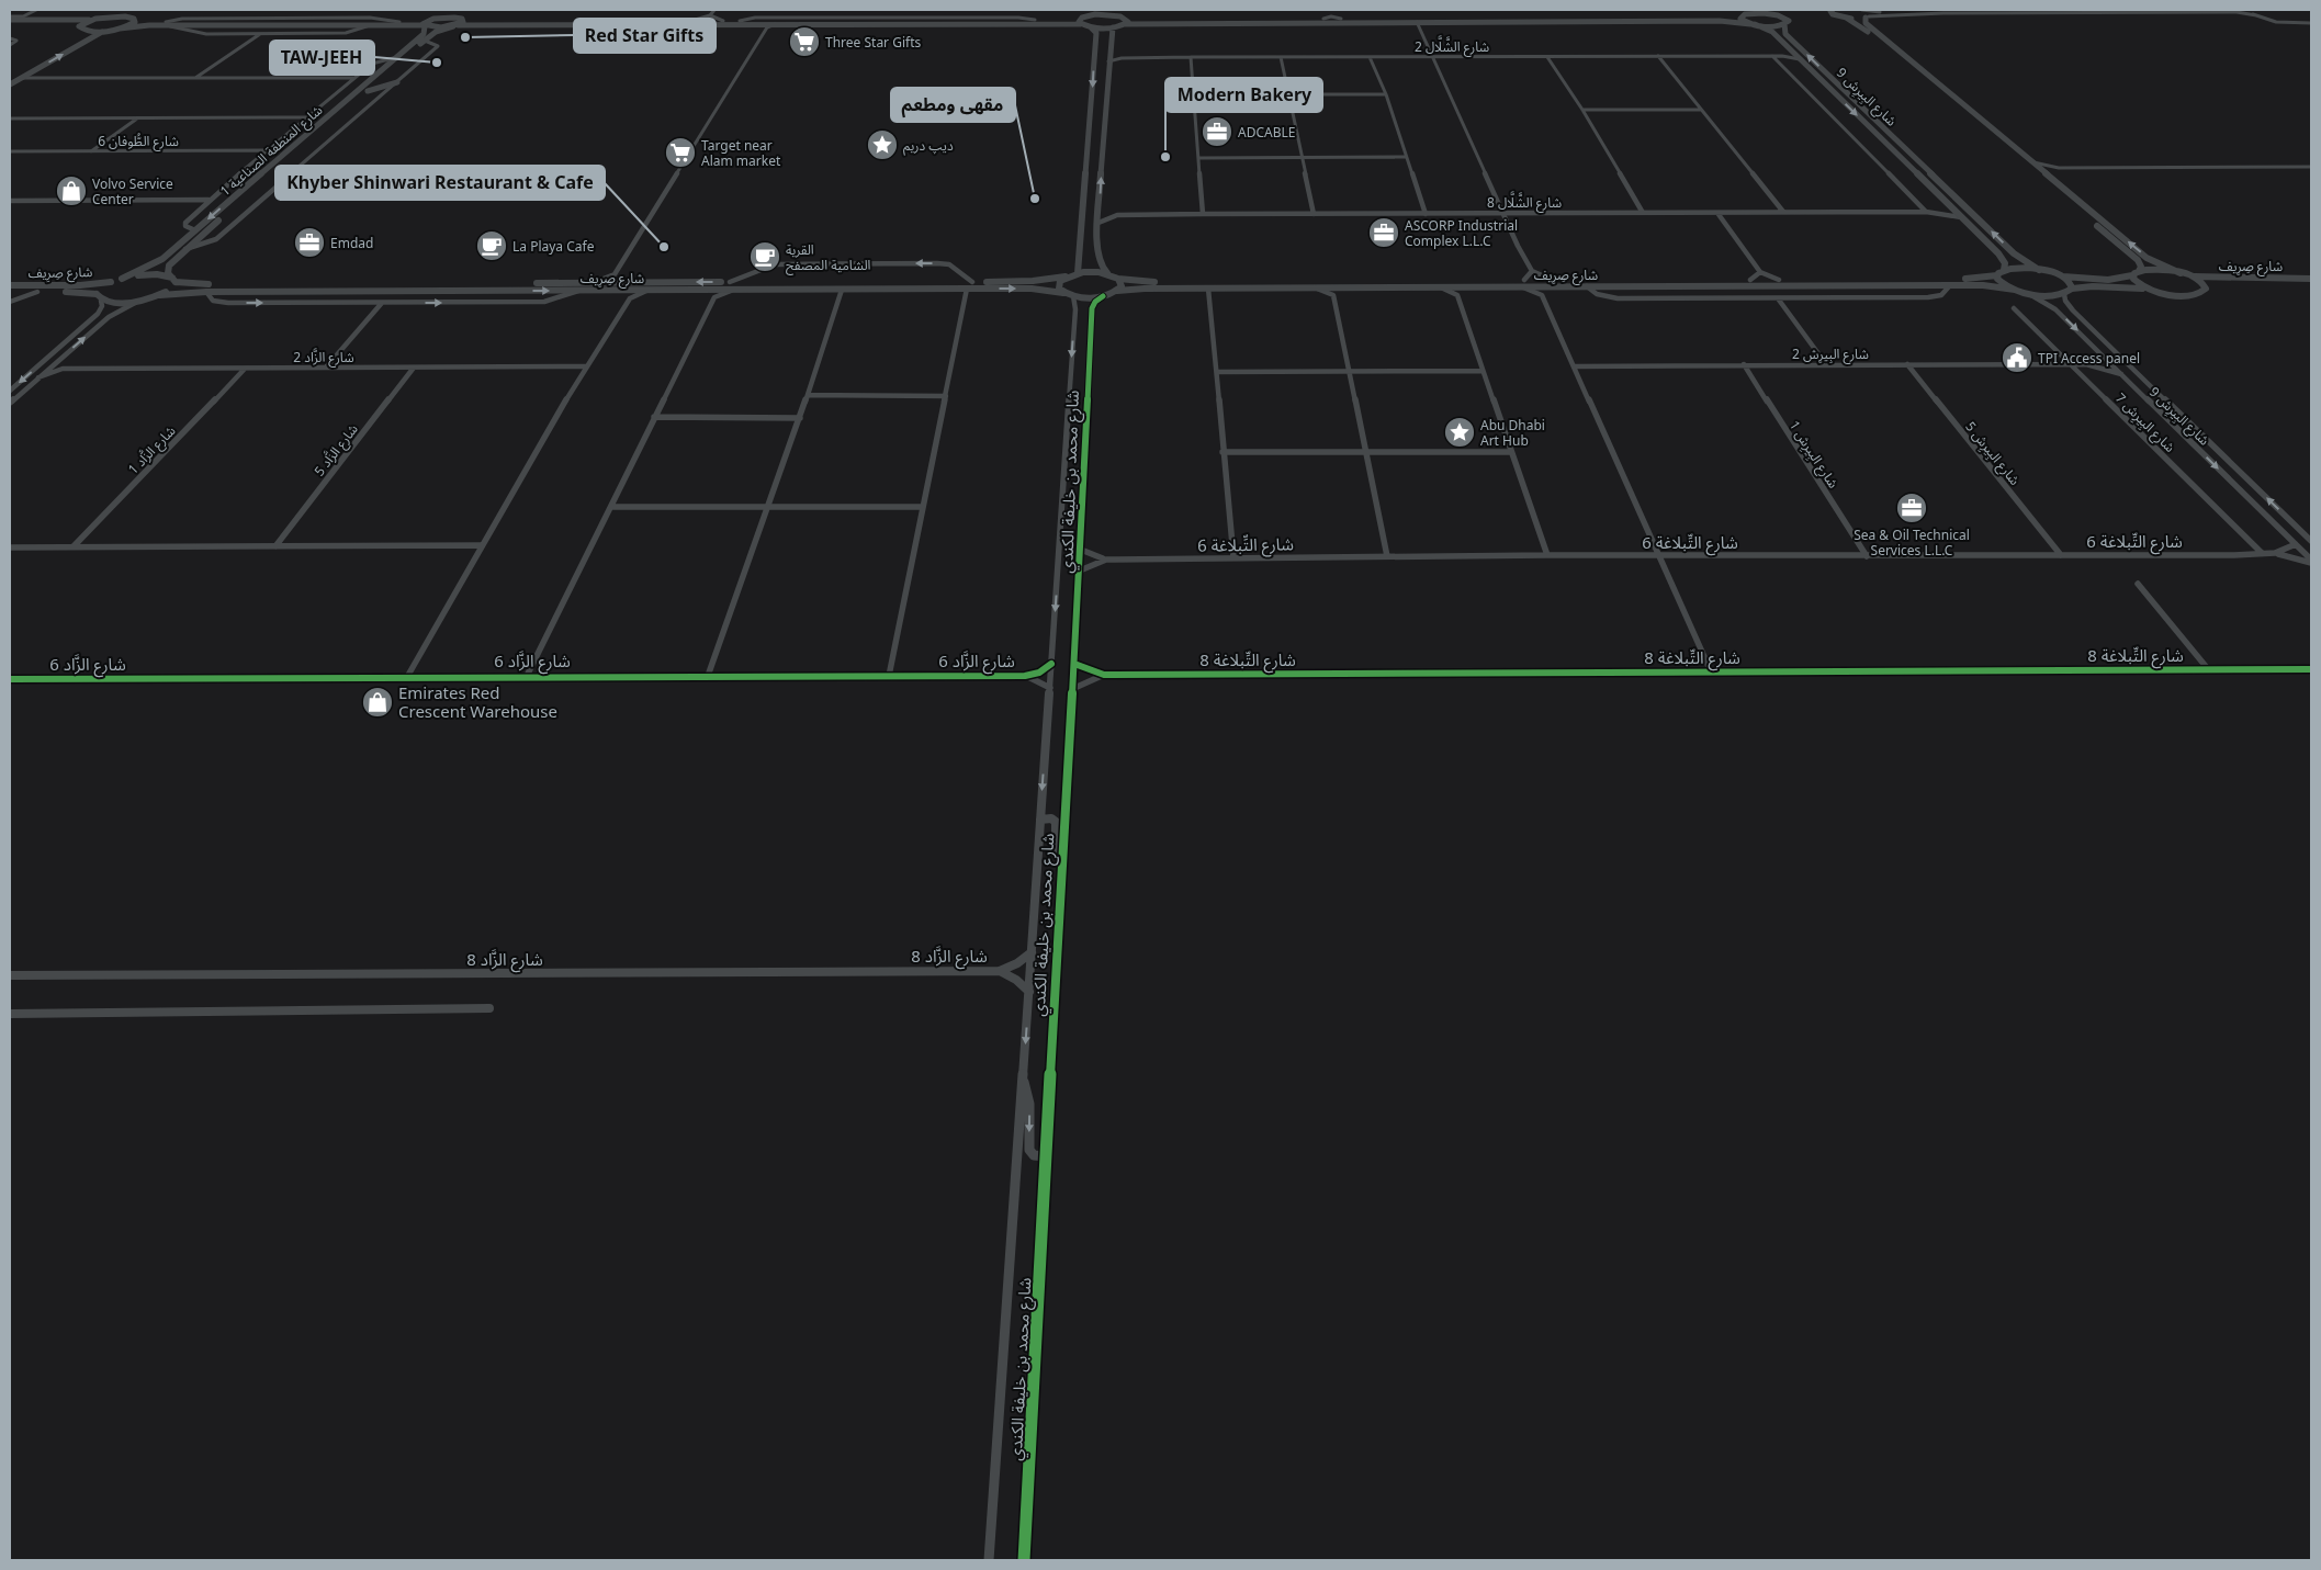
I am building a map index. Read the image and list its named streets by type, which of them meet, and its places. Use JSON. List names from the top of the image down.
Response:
{
  "streets": {
    "street": [
      "شارع الشَّلَّال 2",
      "شارع البِيرِش 9",
      "شارع الطُّوفان 6",
      "شارع المنطقة الصناعية 1",
      "شارع الشَّلَّال 8",
      "شارع صِرِيف",
      "شارع البِيرِش 2",
      "شارع الزَّاد 2",
      "شارع البِيرِش 7",
      "شارع الزَّاد 1",
      "شارع الزَّاد 5",
      "شارع البِيرِش 5",
      "شارع البِيرِش 1",
      "شارع محمد بن خليفة الكندي",
      "شارع التِّبلاغة 6",
      "شارع التِّبلاغة 8",
      "شارع الزَّاد 6",
      "شارع الزَّاد 8"
    ]
  },
  "crossings": [
    ["شارع الشَّلَّال 2", "شارع البِيرِش 9"],
    ["شارع البِيرِش 9", "شارع الشَّلَّال 8"],
    ["شارع البِيرِش 9", "شارع البِيرِش 2"],
    ["شارع البِيرِش 9", "شارع التِّبلاغة 6"],
    ["شارع المنطقة الصناعية 1", "شارع صِرِيف"],
    ["شارع صِرِيف", "شارع محمد بن خليفة الكندي"],
    ["شارع البِيرِش 2", "شارع البِيرِش 7"],
    ["شارع البِيرِش 2", "شارع البِيرِش 5"],
    ["شارع البِيرِش 2", "شارع البِيرِش 1"],
    ["شارع الزَّاد 2", "شارع الزَّاد 1"],
    ["شارع الزَّاد 2", "شارع الزَّاد 5"],
    ["شارع البِيرِش 7", "شارع التِّبلاغة 6"],
    ["شارع البِيرِش 5", "شارع التِّبلاغة 6"],
    ["شارع البِيرِش 1", "شارع التِّبلاغة 6"],
    ["شارع محمد بن خليفة الكندي", "شارع التِّبلاغة 6"],
    ["شارع محمد بن خليفة الكندي", "شارع التِّبلاغة 8"],
    ["شارع محمد بن خليفة الكندي", "شارع الزَّاد 6"]
  ],
  "places": {
    "other": [
      "Red Star Gifts",
      "TAW-JEEH",
      "Modern Bakery",
      "مقهى ومطعم",
      "Khyber Shinwari Restaurant & Cafe"
    ],
    "supermarket": ["Three Star Gifts", "Target near Alam market"],
    "office": [
      "ADCABLE",
      "ASCORP Industrial Complex L.L.C",
      "Emdad",
      "Sea & Oil Technical Services L.L.C"
    ],
    "place": ["دیپ دریم", "Abu Dhabi Art Hub"],
    "shop": ["Volvo Service Center", "Emirates Red Crescent Warehouse"],
    "cafe": ["La Playa Cafe", "القرية الشامية المصفح"],
    "public building": ["TPI Access panel"]
  }
}
